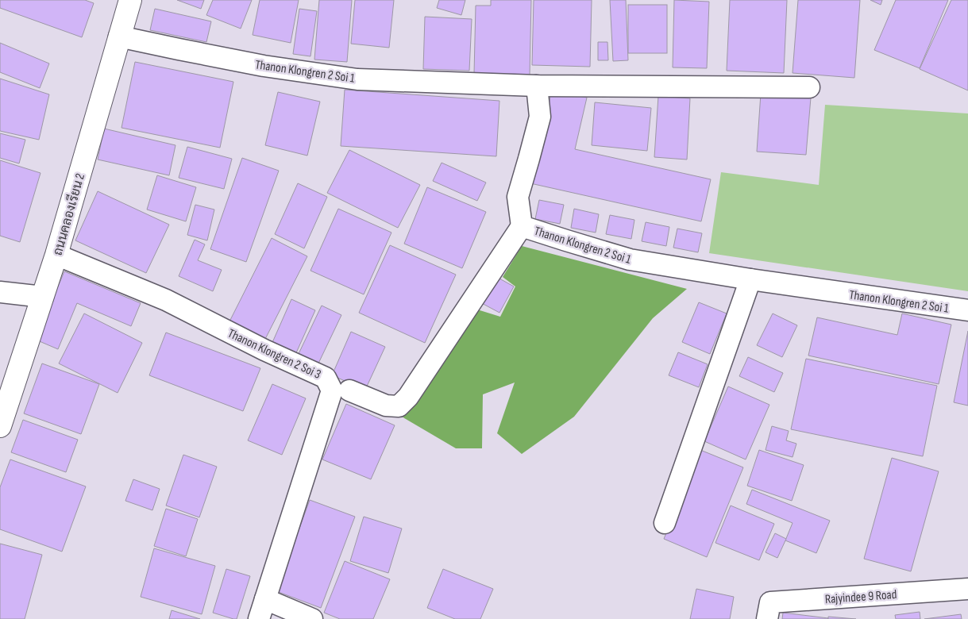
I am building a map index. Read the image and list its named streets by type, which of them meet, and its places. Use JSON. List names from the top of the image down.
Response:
{
  "streets": {
    "street": [
      "Thanon Klongren 2 Soi 1",
      "ถนนคลองเรียน 2",
      "Thanon Klongren 2 Soi 3",
      "Rajyindee 9 Road"
    ]
  },
  "crossings": [
    ["Thanon Klongren 2 Soi 1", "ถนนคลองเรียน 2"],
    ["ถนนคลองเรียน 2", "Thanon Klongren 2 Soi 3"]
  ]
}
